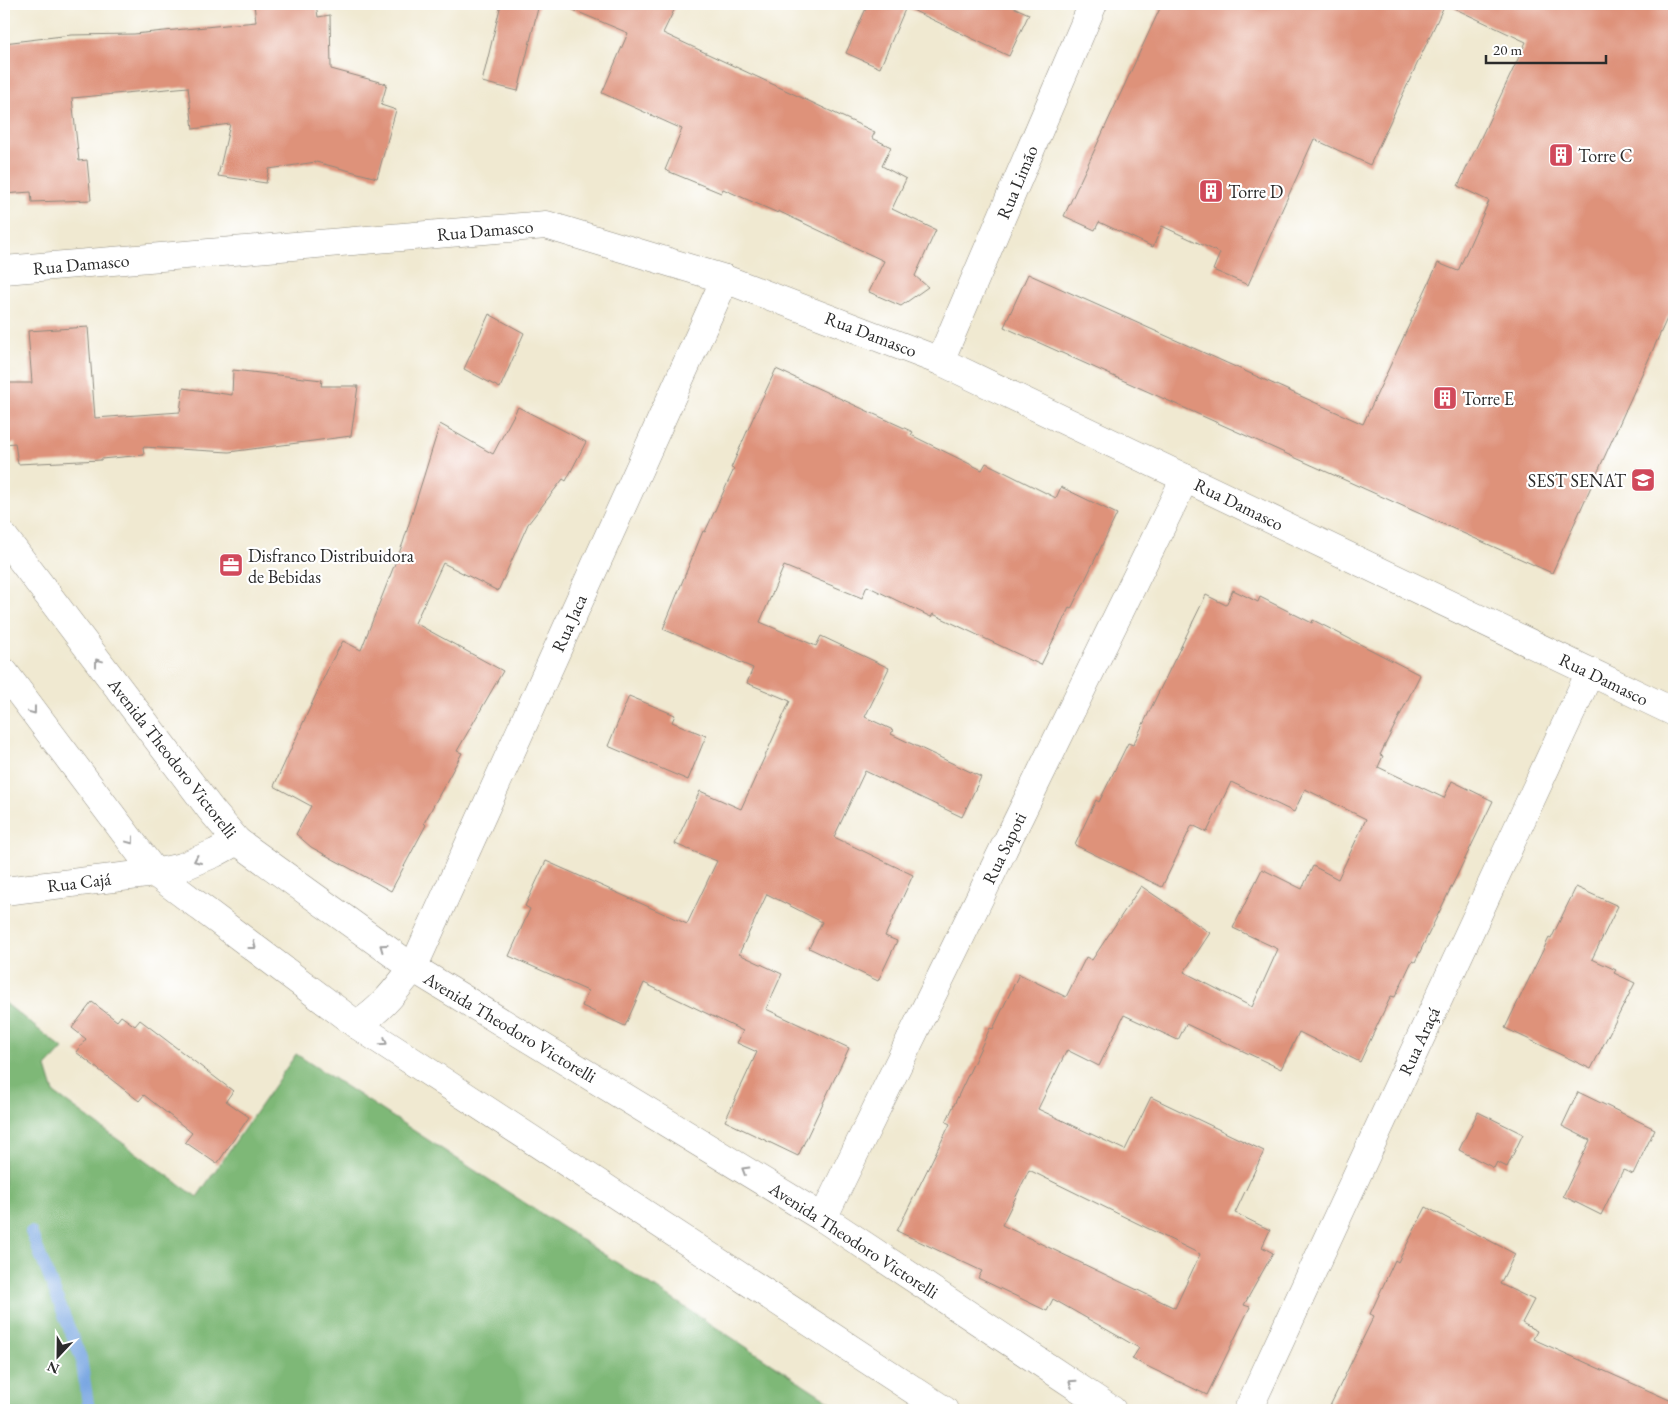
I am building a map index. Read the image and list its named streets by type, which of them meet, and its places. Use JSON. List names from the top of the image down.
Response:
{
  "streets": {
    "street": [
      "Rua Limão",
      "Rua Damasco",
      "Rua Jaca",
      "Avenida Theodoro Victorelli",
      "Rua Sapoti",
      "Rua Cajá",
      "Rua Araçá"
    ]
  },
  "crossings": [
    ["Rua Limão", "Rua Damasco"],
    ["Rua Damasco", "Rua Jaca"],
    ["Rua Damasco", "Rua Sapoti"],
    ["Rua Damasco", "Rua Araçá"],
    ["Rua Jaca", "Avenida Theodoro Victorelli"],
    ["Avenida Theodoro Victorelli", "Rua Sapoti"],
    ["Avenida Theodoro Victorelli", "Rua Cajá"]
  ],
  "one_way": ["Rua Cajá"],
  "places": {
    "building": ["Torre C", "Torre D", "Torre E"],
    "school or university": ["SEST SENAT"],
    "office": ["Disfranco Distribuidora de Bebidas"]
  },
  "scale_bar": "20 m",
  "north": "bottom"
}
